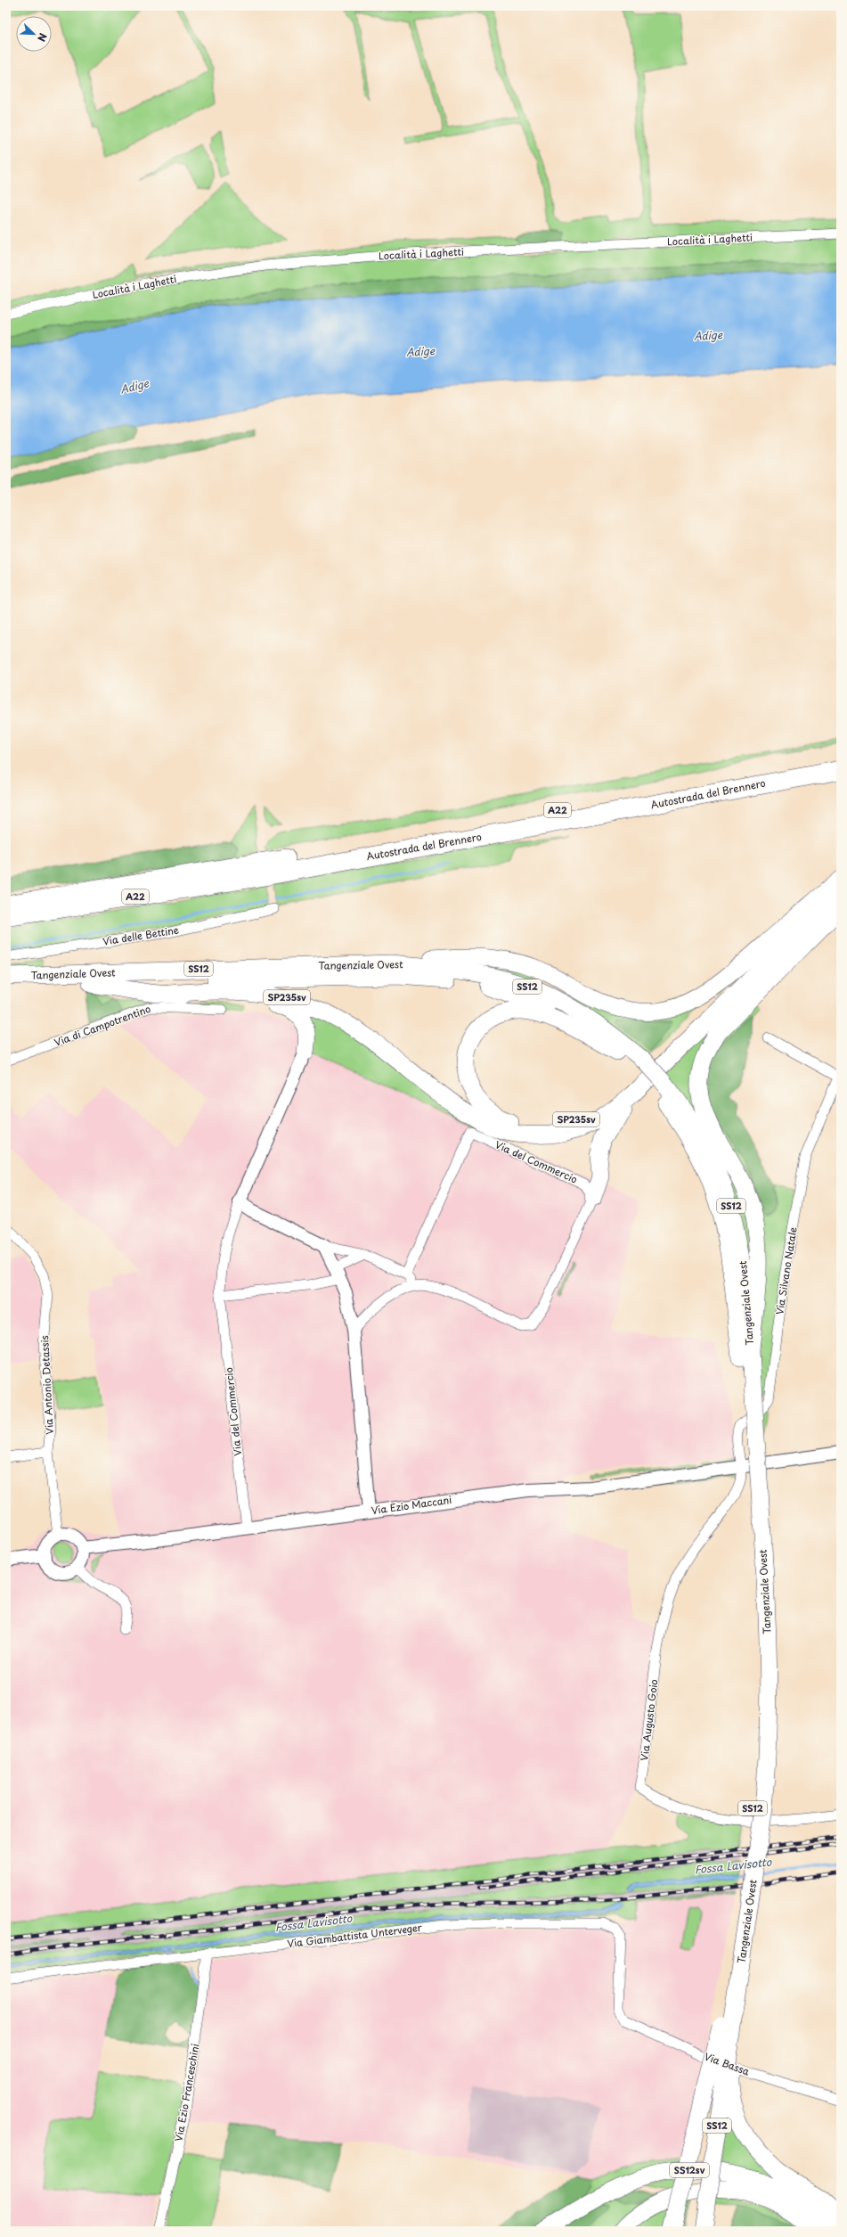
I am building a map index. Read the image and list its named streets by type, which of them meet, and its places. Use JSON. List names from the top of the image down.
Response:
{
  "streets": {
    "highway": [
      "Autostrada del Brennero",
      "A22",
      "Tangenziale Ovest",
      "SS12",
      "SP235sv",
      "SS12sv"
    ],
    "street": [
      "Località i Laghetti",
      "Via delle Bettine",
      "Via di Campotrentino",
      "Via del Commercio",
      "Via Silvano Natale",
      "Via Antonio Detassis",
      "Via Ezio Maccani",
      "Via Augusto Goio",
      "Via Giambattista Unterveger",
      "Via Bassa",
      "Via Ezio Franceschini"
    ]
  },
  "crossings": [
    ["Tangenziale Ovest", "SP235sv"],
    ["Tangenziale Ovest", "SS12sv"],
    ["Via del Commercio", "Via Ezio Maccani"],
    ["Via Silvano Natale", "Via Ezio Maccani"],
    ["Via Silvano Natale", "Via Augusto Goio"],
    ["Via Antonio Detassis", "Via Ezio Maccani"],
    ["Via Ezio Maccani", "Via Augusto Goio"],
    ["Via Giambattista Unterveger", "Via Bassa"],
    ["Via Giambattista Unterveger", "Via Ezio Franceschini"]
  ],
  "water": ["Adige", "Fossa Lavisotto"],
  "north": "bottom right"
}
